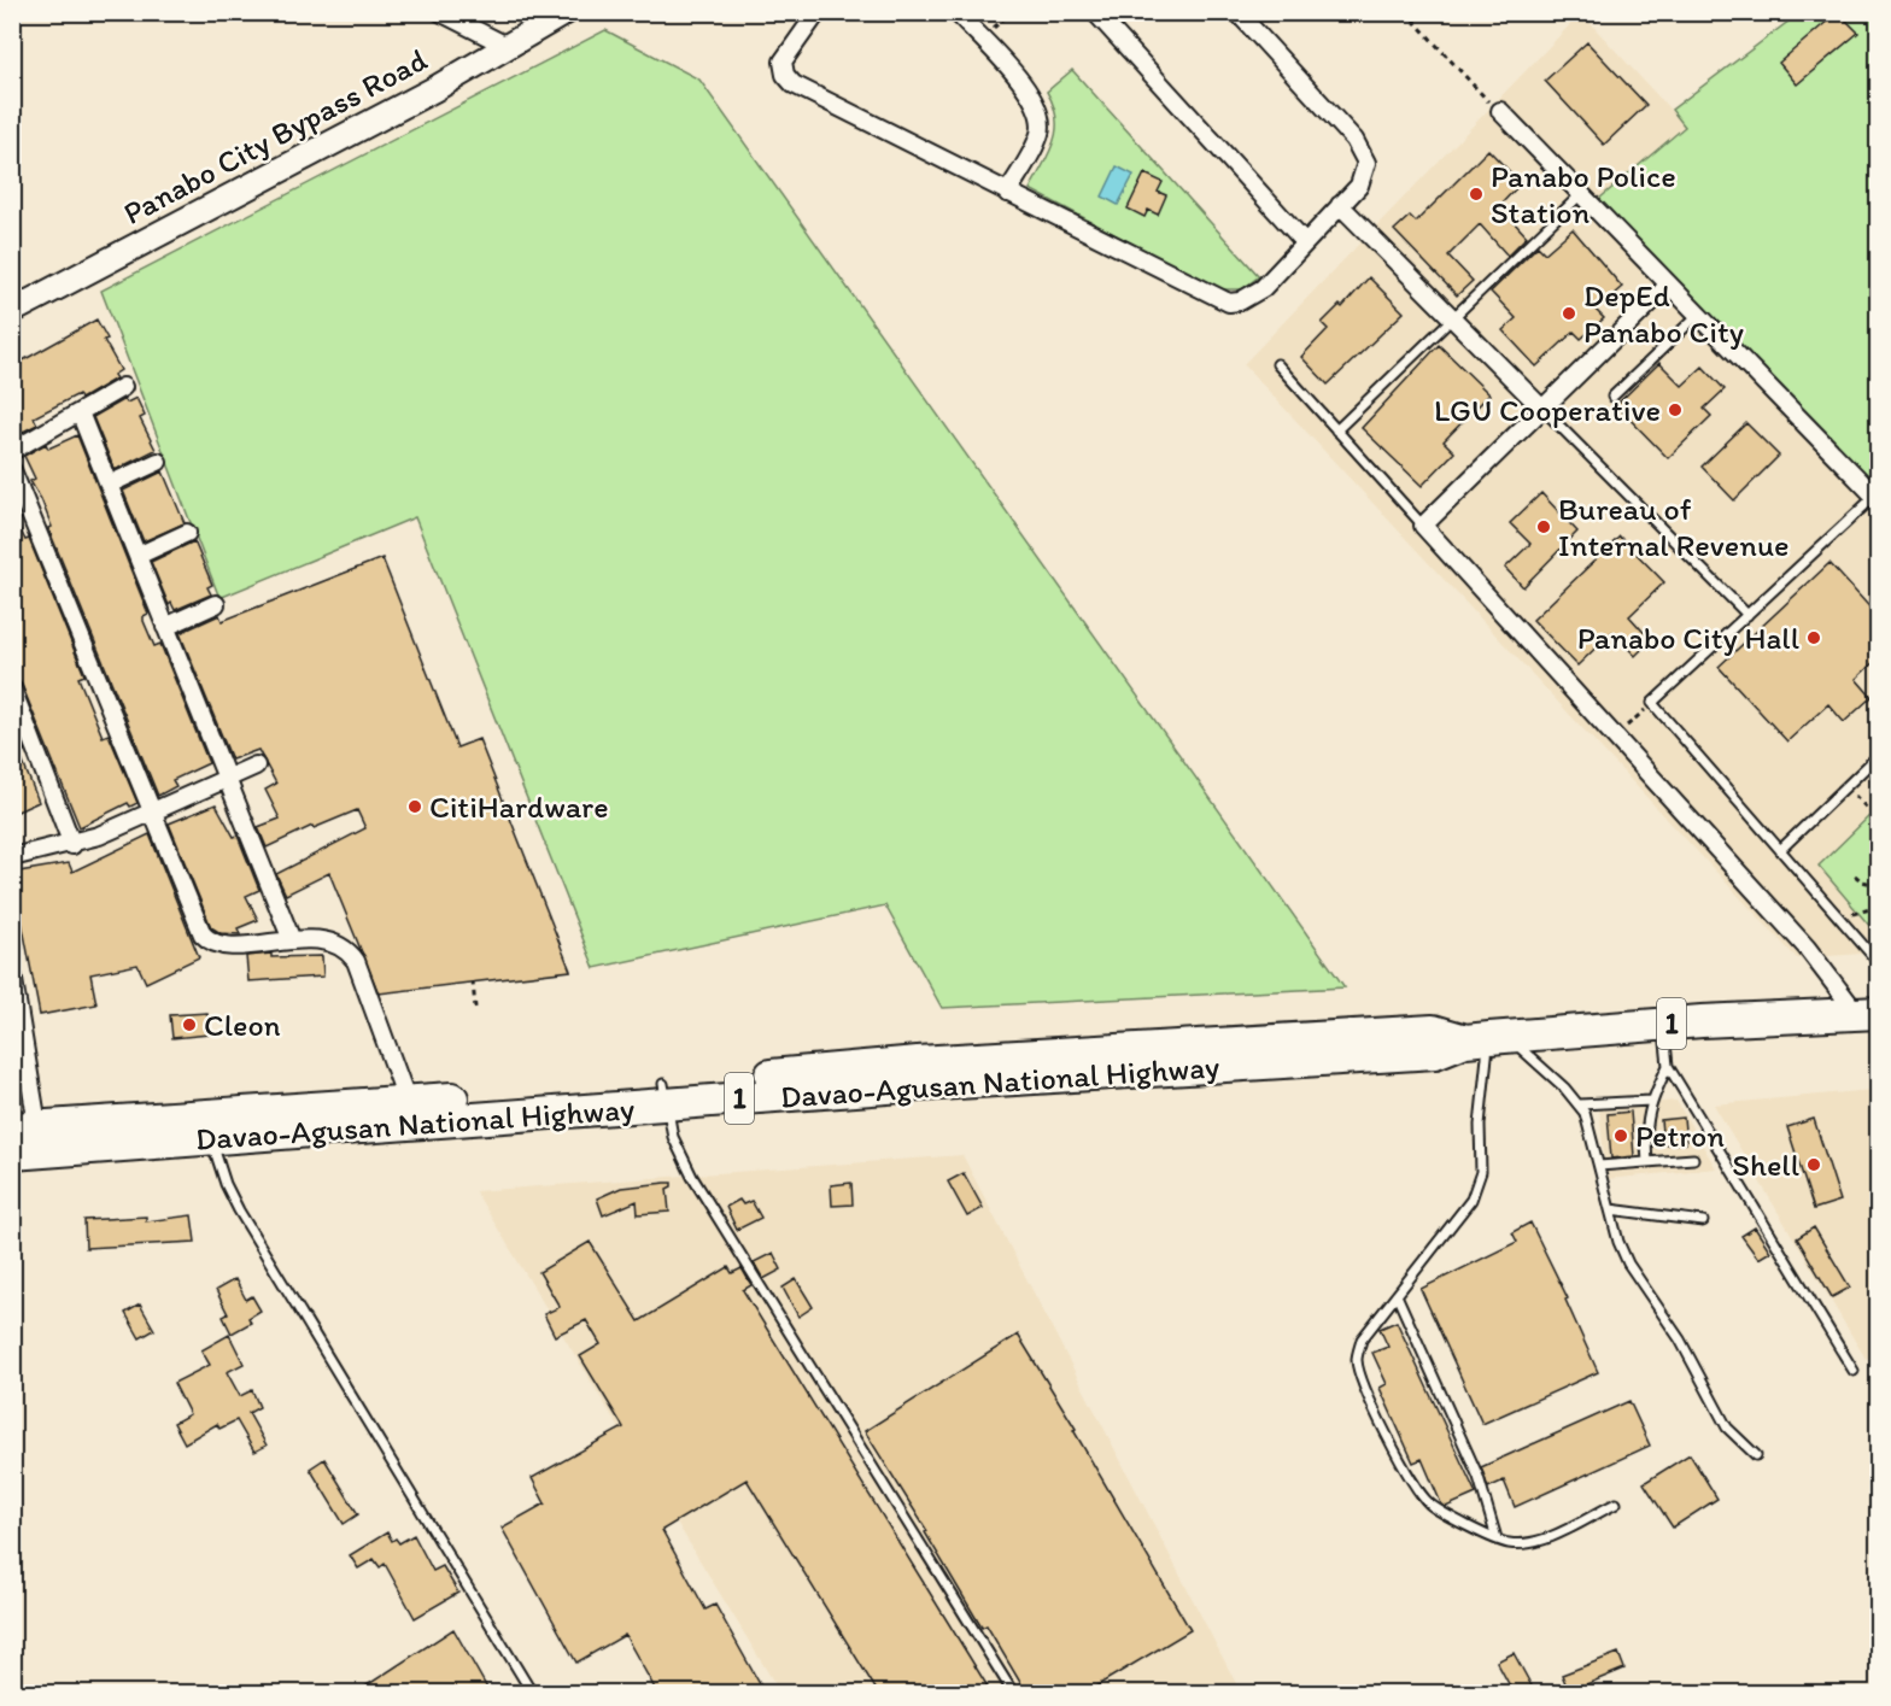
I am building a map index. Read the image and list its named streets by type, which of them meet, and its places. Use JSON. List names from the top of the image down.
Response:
{
  "streets": {
    "highway": ["1", "Davao-Agusan National Highway"],
    "main road": ["Panabo City Bypass Road"]
  },
  "places": [
    "Panabo Police Station",
    "DepEd Panabo City",
    "LGU Cooperative",
    "Bureau of Internal Revenue",
    "Panabo City Hall",
    "CitiHardware",
    "Cleon",
    "Petron",
    "Shell"
  ]
}
